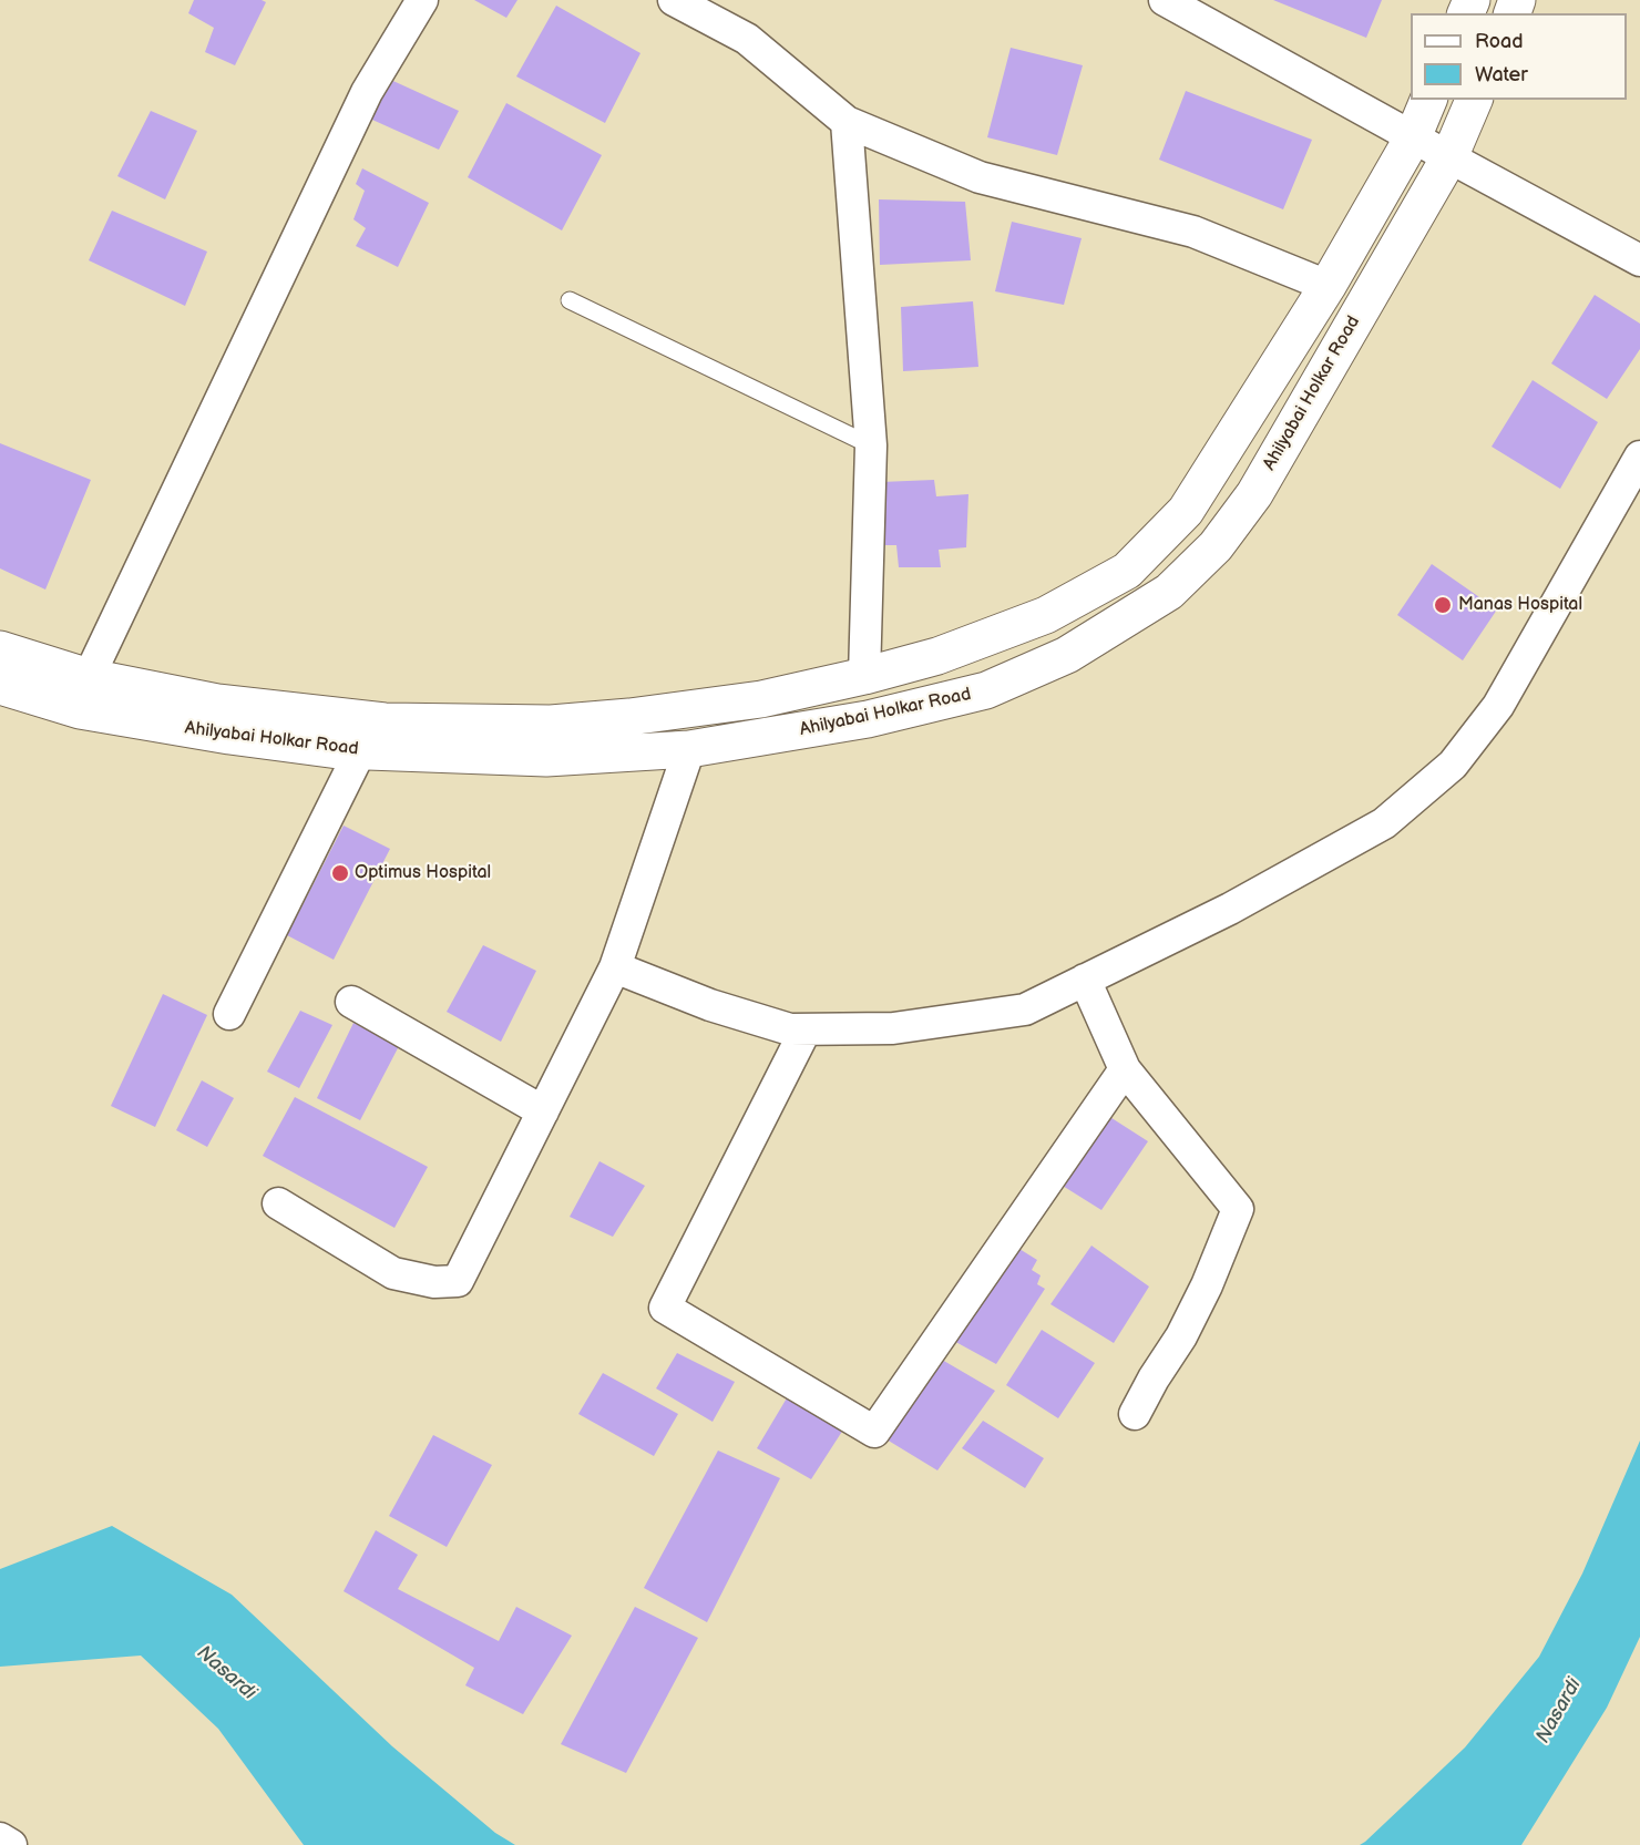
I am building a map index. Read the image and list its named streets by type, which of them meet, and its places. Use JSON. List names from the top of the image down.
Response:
{
  "streets": {
    "main road": ["Ahilyabai Holkar Road"]
  },
  "water": ["Nasardi"],
  "places": ["Manas Hospital", "Optimus Hospital"],
  "legend": ["Road", "Water"]
}
